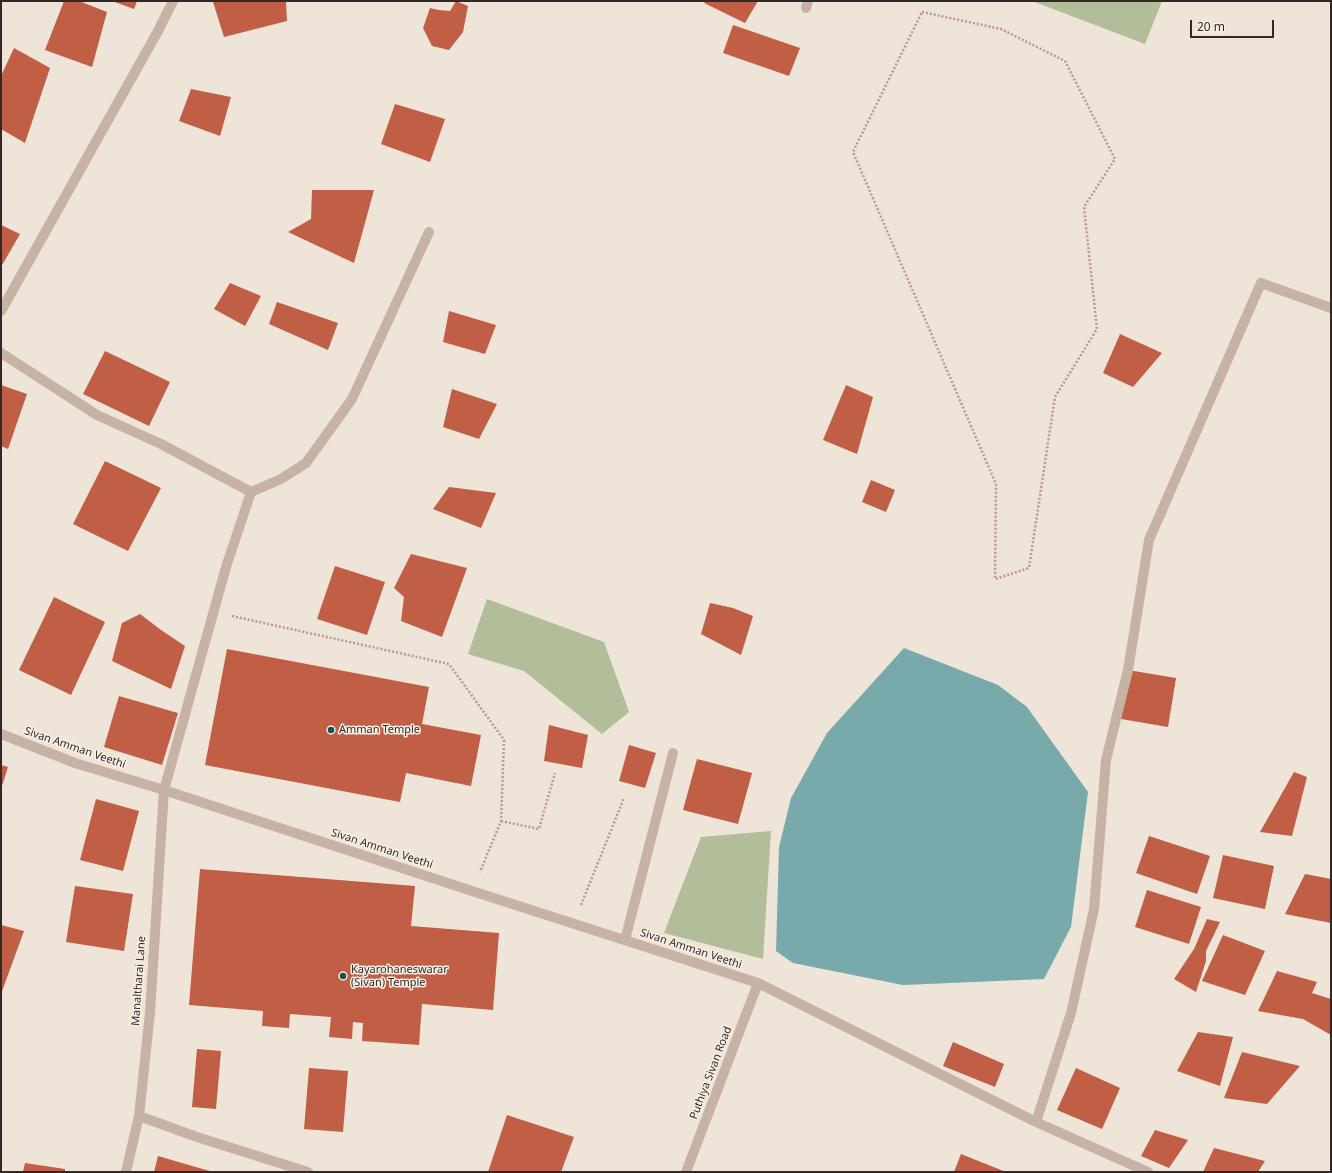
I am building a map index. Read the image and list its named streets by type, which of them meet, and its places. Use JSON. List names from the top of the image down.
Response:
{
  "streets": {
    "street": ["Sivan Amman Veethi", "Manaltharai Lane", "Puthiya Sivan Road"]
  },
  "crossings": [
    ["Sivan Amman Veethi", "Manaltharai Lane"],
    ["Sivan Amman Veethi", "Puthiya Sivan Road"]
  ],
  "places": ["Amman Temple", "Kayarohaneswarar (Sivan) Temple"],
  "scale_bar": "20 m"
}
